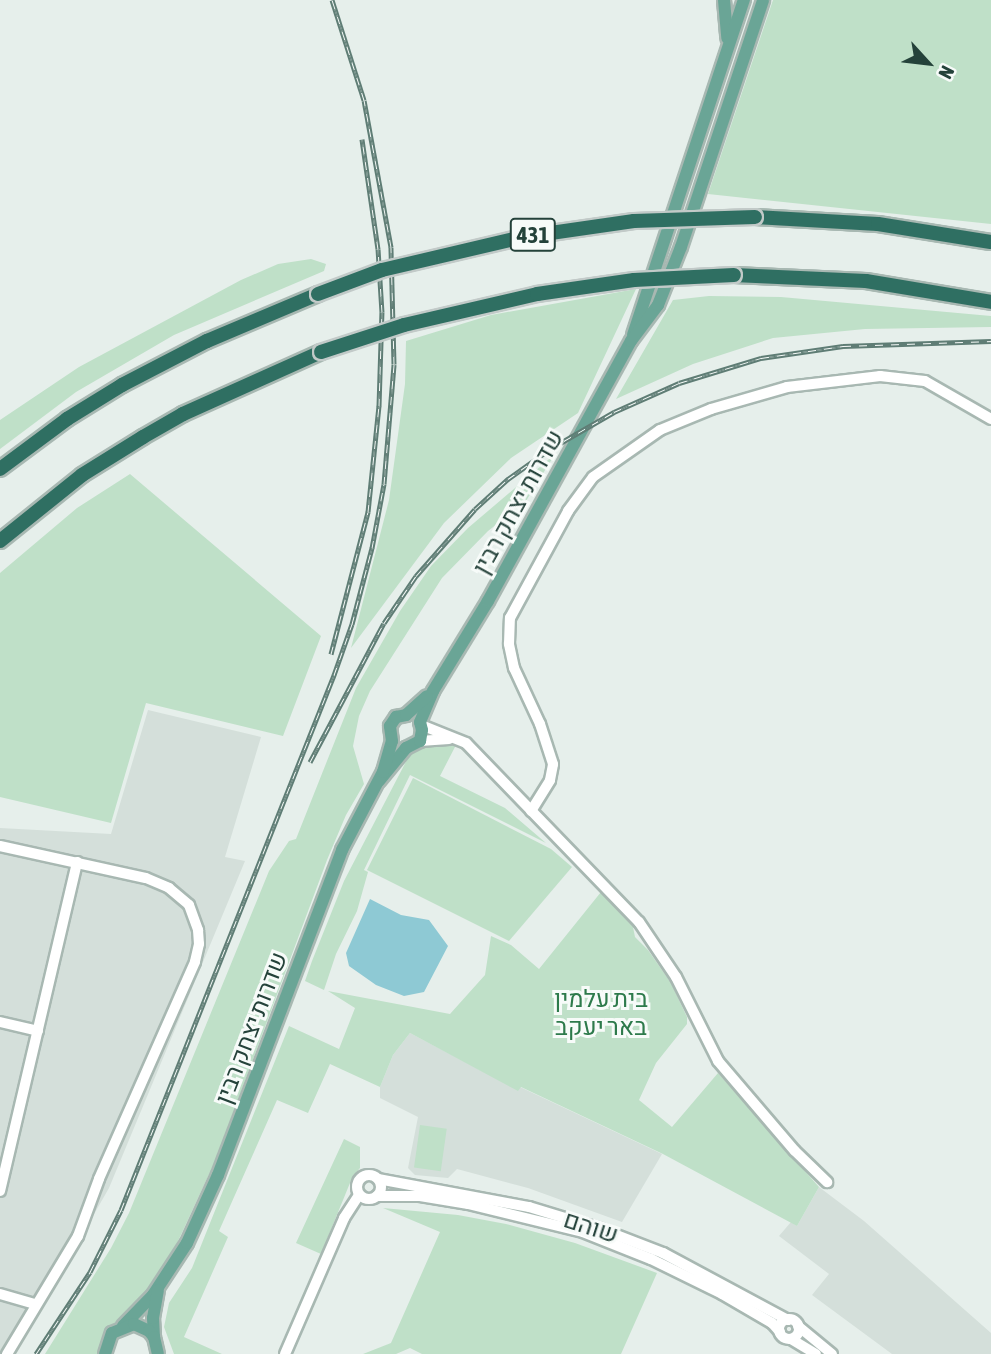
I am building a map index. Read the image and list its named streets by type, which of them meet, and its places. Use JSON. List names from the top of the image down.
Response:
{
  "streets": {
    "highway": ["431"],
    "main road": ["שדרות יצחק רבין"],
    "street": ["שוהם"]
  },
  "parks": ["בית עלמין באר יעקב"],
  "north": "bottom right"
}
